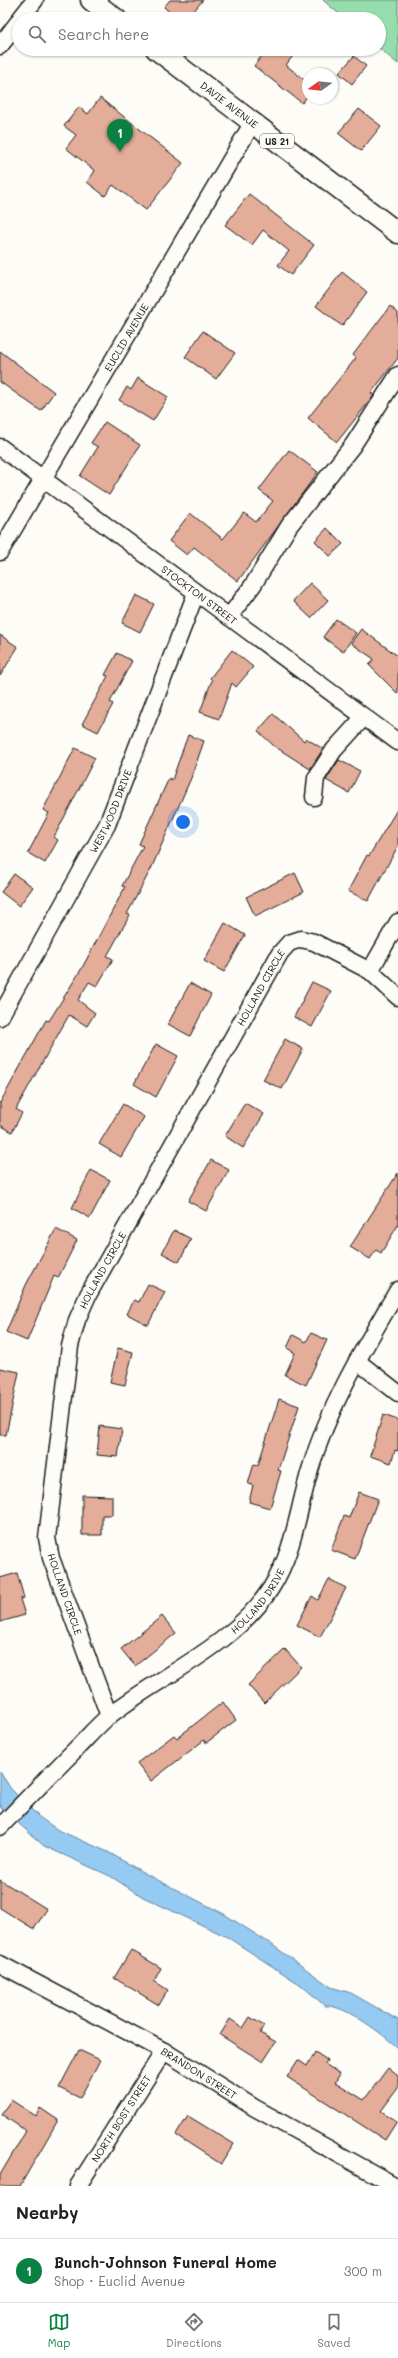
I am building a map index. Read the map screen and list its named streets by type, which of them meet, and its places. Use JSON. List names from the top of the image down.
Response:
{
  "streets": {
    "main road": ["DAVIE AVENUE", "US 21"],
    "street": [
      "EUCLID AVENUE",
      "STOCKTON STREET",
      "WESTWOOD DRIVE",
      "HOLLAND CIRCLE",
      "HOLLAND DRIVE",
      "BRANDON STREET",
      "NORTH BOST STREET"
    ]
  },
  "crossings": [
    ["DAVIE AVENUE", "EUCLID AVENUE"],
    ["EUCLID AVENUE", "STOCKTON STREET"],
    ["STOCKTON STREET", "WESTWOOD DRIVE"],
    ["HOLLAND CIRCLE", "HOLLAND DRIVE"],
    ["BRANDON STREET", "NORTH BOST STREET"]
  ],
  "north": "left",
  "page": {
    "search": "Search here",
    "pins": "1",
    "heading": "Nearby",
    "list": [
      {
        "mark": "1",
        "name": "Bunch-Johnson Funeral Home",
        "note": "Shop · Euclid Avenue",
        "value": "300 m"
      }
    ],
    "nav": ["Map", "Directions", "Saved"]
  }
}
